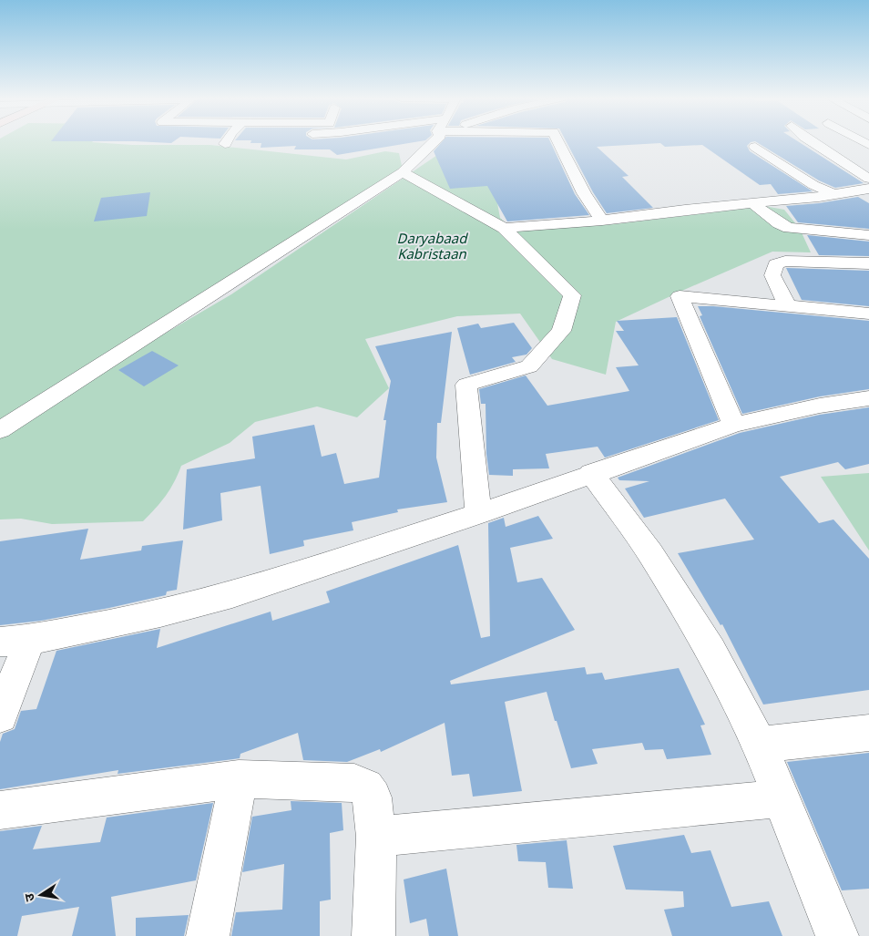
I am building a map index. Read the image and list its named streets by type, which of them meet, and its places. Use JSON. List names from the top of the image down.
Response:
{
  "parks": ["Daryabaad Kabristaan"],
  "north": "left"
}
